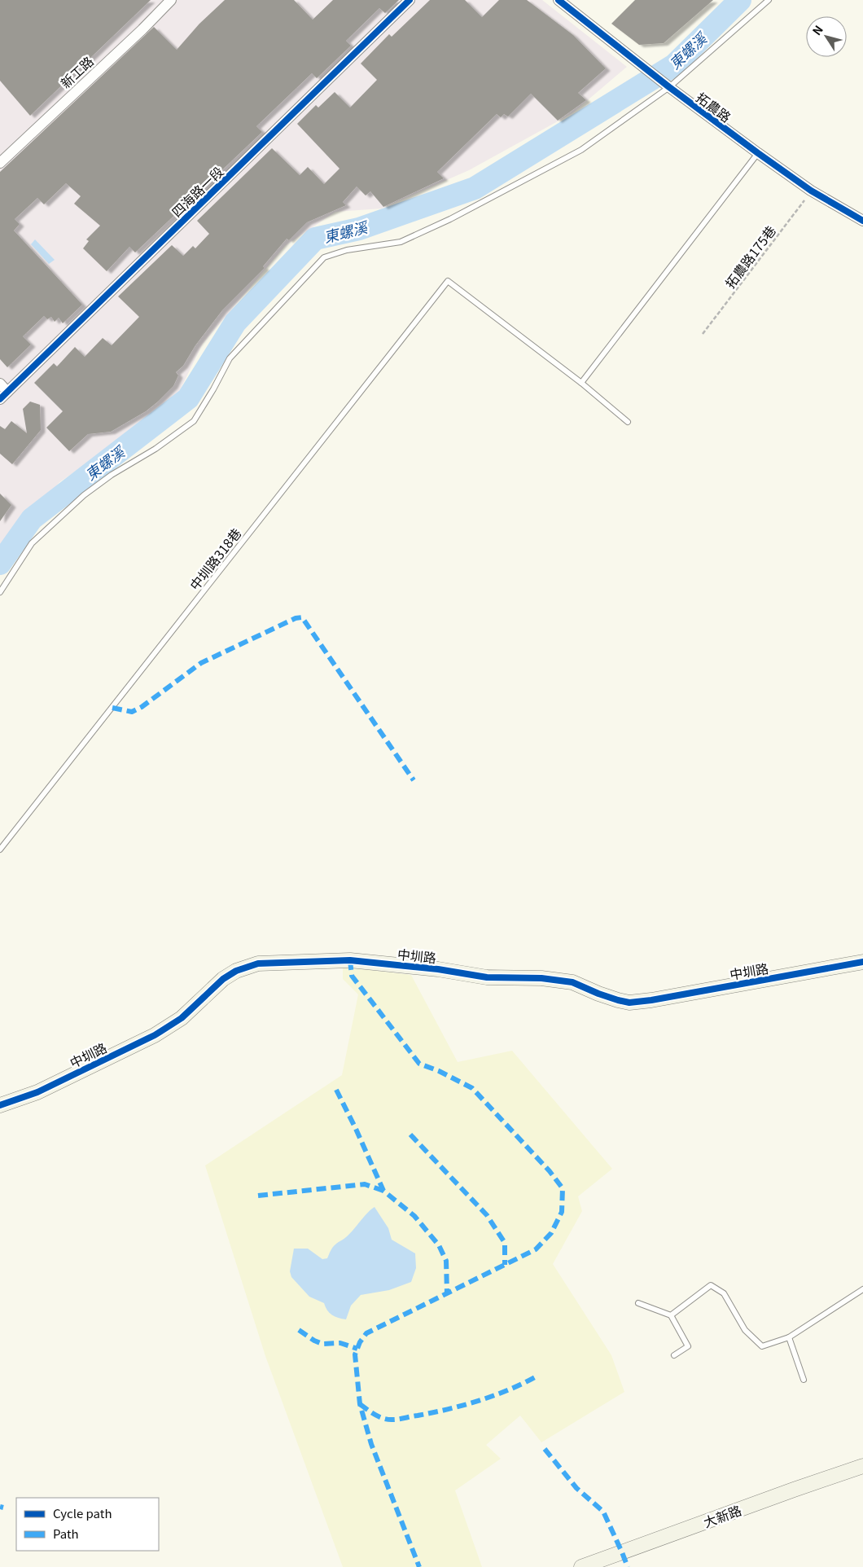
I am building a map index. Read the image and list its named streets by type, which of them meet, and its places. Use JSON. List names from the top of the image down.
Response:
{
  "streets": {
    "street": [
      "新工路",
      "拓農路",
      "四海路一段",
      "中圳路",
      "大新路"
    ],
    "lane": ["中圳路318巷"],
    "path": ["拓農路175巷"]
  },
  "crossings": [
    ["拓農路", "拓農路175巷"]
  ],
  "water": ["東螺溪"],
  "legend": ["Cycle path", "Path"],
  "north": "top left"
}
